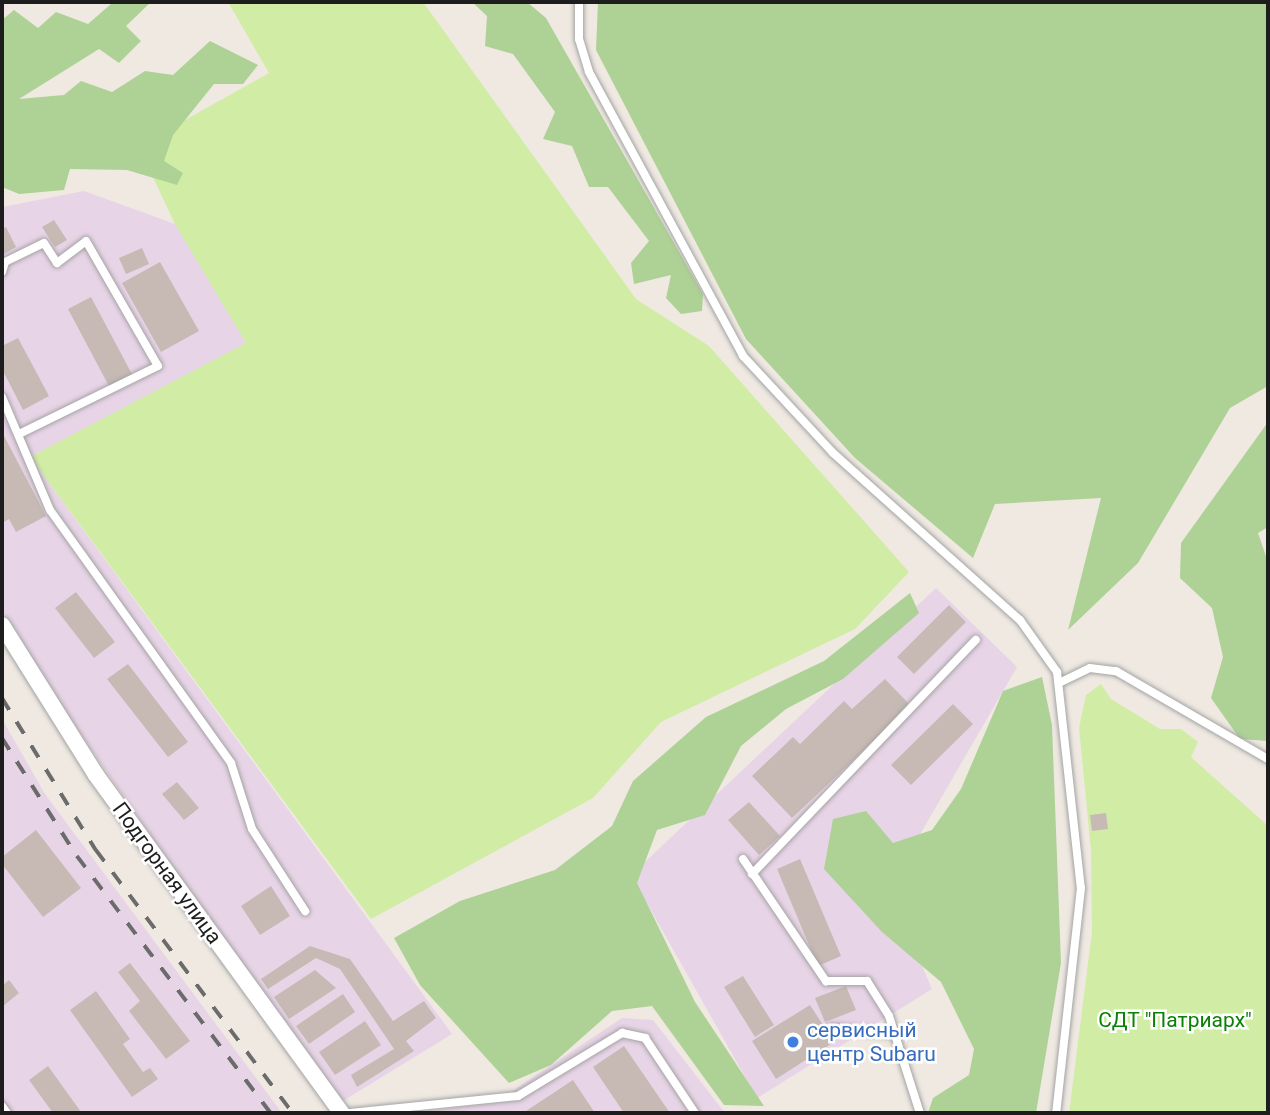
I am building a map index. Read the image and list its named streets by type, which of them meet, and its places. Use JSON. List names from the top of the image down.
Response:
{
  "streets": {
    "street": ["Подгорная улица"]
  },
  "parks": ["СДТ \"Патриарх\""],
  "places": ["сервисный центр Subaru"]
}
